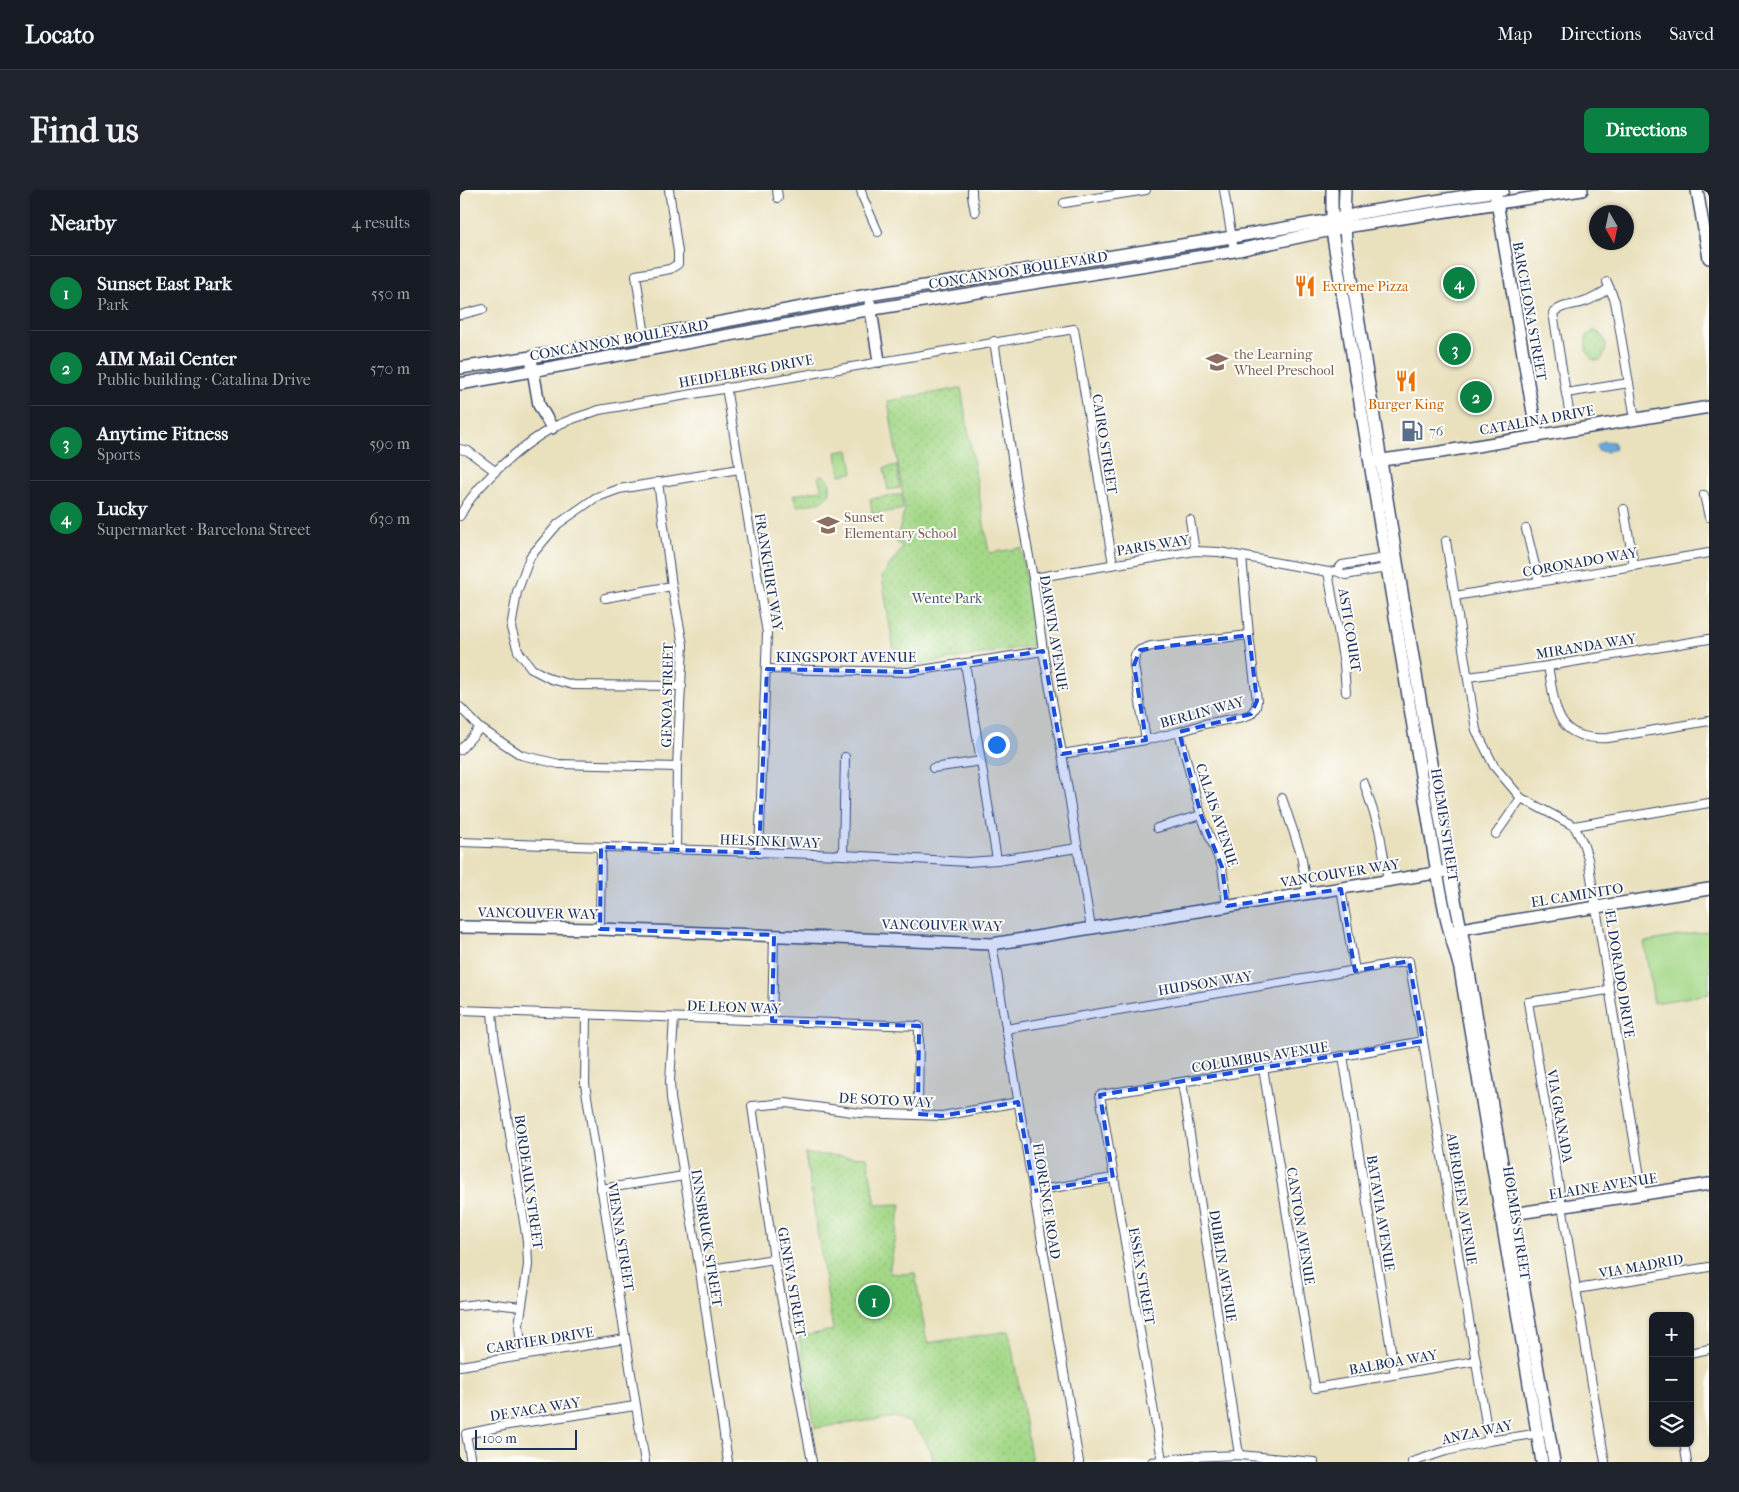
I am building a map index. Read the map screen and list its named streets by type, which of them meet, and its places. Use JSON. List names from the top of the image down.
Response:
{
  "streets": {
    "main road": [
      "CONCANNON BOULEVARD",
      "BARCELONA STREET",
      "CATALINA DRIVE",
      "HOLMES STREET",
      "VANCOUVER WAY",
      "EL CAMINITO",
      "ELAINE AVENUE"
    ],
    "street": [
      "HEIDELBERG DRIVE",
      "CAIRO STREET",
      "PARIS WAY",
      "CORONADO WAY",
      "FRANKFURT WAY",
      "ASTI COURT",
      "DARWIN AVENUE",
      "MIRANDA WAY",
      "KINGSPORT AVENUE",
      "GENOA STREET",
      "BERLIN WAY",
      "CALAIS AVENUE",
      "HELSINKI WAY",
      "EL DORADO DRIVE",
      "HUDSON WAY",
      "DE LEON WAY",
      "COLUMBUS AVENUE",
      "DE SOTO WAY",
      "VIA GRANADA",
      "BORDEAUX STREET",
      "ABERDEEN AVENUE",
      "FLORENCE ROAD",
      "BATAVIA AVENUE",
      "CANTON AVENUE",
      "VIENNA STREET",
      "INNSBRUCK STREET",
      "DUBLIN AVENUE",
      "VIA MADRID",
      "ESSEX STREET",
      "GENEVA STREET",
      "CARTIER DRIVE",
      "BALBOA WAY",
      "DE VACA WAY",
      "ANZA WAY"
    ]
  },
  "crossings": [
    ["CONCANNON BOULEVARD", "BARCELONA STREET"],
    ["CONCANNON BOULEVARD", "HOLMES STREET"],
    ["BARCELONA STREET", "CATALINA DRIVE"],
    ["HEIDELBERG DRIVE", "CAIRO STREET"],
    ["HEIDELBERG DRIVE", "FRANKFURT WAY"],
    ["HEIDELBERG DRIVE", "DARWIN AVENUE"],
    ["CATALINA DRIVE", "HOLMES STREET"],
    ["CAIRO STREET", "PARIS WAY"],
    ["PARIS WAY", "ASTI COURT"],
    ["PARIS WAY", "DARWIN AVENUE"],
    ["PARIS WAY", "BERLIN WAY"],
    ["PARIS WAY", "HOLMES STREET"],
    ["FRANKFURT WAY", "KINGSPORT AVENUE"],
    ["FRANKFURT WAY", "HELSINKI WAY"],
    ["DARWIN AVENUE", "KINGSPORT AVENUE"],
    ["DARWIN AVENUE", "BERLIN WAY"],
    ["DARWIN AVENUE", "HELSINKI WAY"],
    ["DARWIN AVENUE", "VANCOUVER WAY"],
    ["GENOA STREET", "HELSINKI WAY"],
    ["BERLIN WAY", "CALAIS AVENUE"],
    ["CALAIS AVENUE", "VANCOUVER WAY"],
    ["HOLMES STREET", "VANCOUVER WAY"],
    ["HOLMES STREET", "EL CAMINITO"],
    ["HOLMES STREET", "ELAINE AVENUE"],
    ["HOLMES STREET", "ANZA WAY"],
    ["VANCOUVER WAY", "FLORENCE ROAD"],
    ["EL CAMINITO", "EL DORADO DRIVE"],
    ["EL DORADO DRIVE", "VIA GRANADA"],
    ["EL DORADO DRIVE", "ELAINE AVENUE"],
    ["HUDSON WAY", "ABERDEEN AVENUE"],
    ["HUDSON WAY", "FLORENCE ROAD"],
    ["DE LEON WAY", "DE SOTO WAY"],
    ["DE LEON WAY", "BORDEAUX STREET"],
    ["DE LEON WAY", "VIENNA STREET"],
    ["DE LEON WAY", "INNSBRUCK STREET"],
    ["COLUMBUS AVENUE", "ABERDEEN AVENUE"],
    ["COLUMBUS AVENUE", "BATAVIA AVENUE"],
    ["COLUMBUS AVENUE", "CANTON AVENUE"],
    ["COLUMBUS AVENUE", "DUBLIN AVENUE"],
    ["COLUMBUS AVENUE", "ESSEX STREET"],
    ["DE SOTO WAY", "FLORENCE ROAD"],
    ["DE SOTO WAY", "GENEVA STREET"],
    ["VIA GRANADA", "ELAINE AVENUE"],
    ["VIA GRANADA", "VIA MADRID"],
    ["BORDEAUX STREET", "CARTIER DRIVE"],
    ["ABERDEEN AVENUE", "BALBOA WAY"],
    ["ABERDEEN AVENUE", "ANZA WAY"],
    ["BATAVIA AVENUE", "BALBOA WAY"],
    ["CANTON AVENUE", "BALBOA WAY"],
    ["VIENNA STREET", "CARTIER DRIVE"],
    ["VIENNA STREET", "DE VACA WAY"]
  ],
  "parks": ["Wente Park"],
  "places": {
    "restaurant": ["Extreme Pizza", "Burger King"],
    "school or university": ["the Learning Wheel Preschool", "Sunset Elementary School"],
    "fuel station": ["76"]
  },
  "scale_bar": "100 m",
  "north": "bottom",
  "page": {
    "header": "Locato",
    "nav": ["Map", "Directions", "Saved"],
    "buttons": "Directions",
    "title": "Find us",
    "heading": ["Nearby", "4 results"],
    "list": [
      {
        "mark": "1",
        "name": "Sunset East Park",
        "note": "Park",
        "value": "550 m"
      },
      {
        "mark": "2",
        "name": "AIM Mail Center",
        "note": "Public building · Catalina Drive",
        "value": "570 m"
      },
      {
        "mark": "3",
        "name": "Anytime Fitness",
        "note": "Sports",
        "value": "590 m"
      },
      {
        "mark": "4",
        "name": "Lucky",
        "note": "Supermarket · Barcelona Street",
        "value": "630 m"
      }
    ],
    "pins": [
      "4",
      "3",
      "2",
      "1"
    ],
    "map_buttons": ["+", "−"],
    "scale": "100 m"
  }
}
